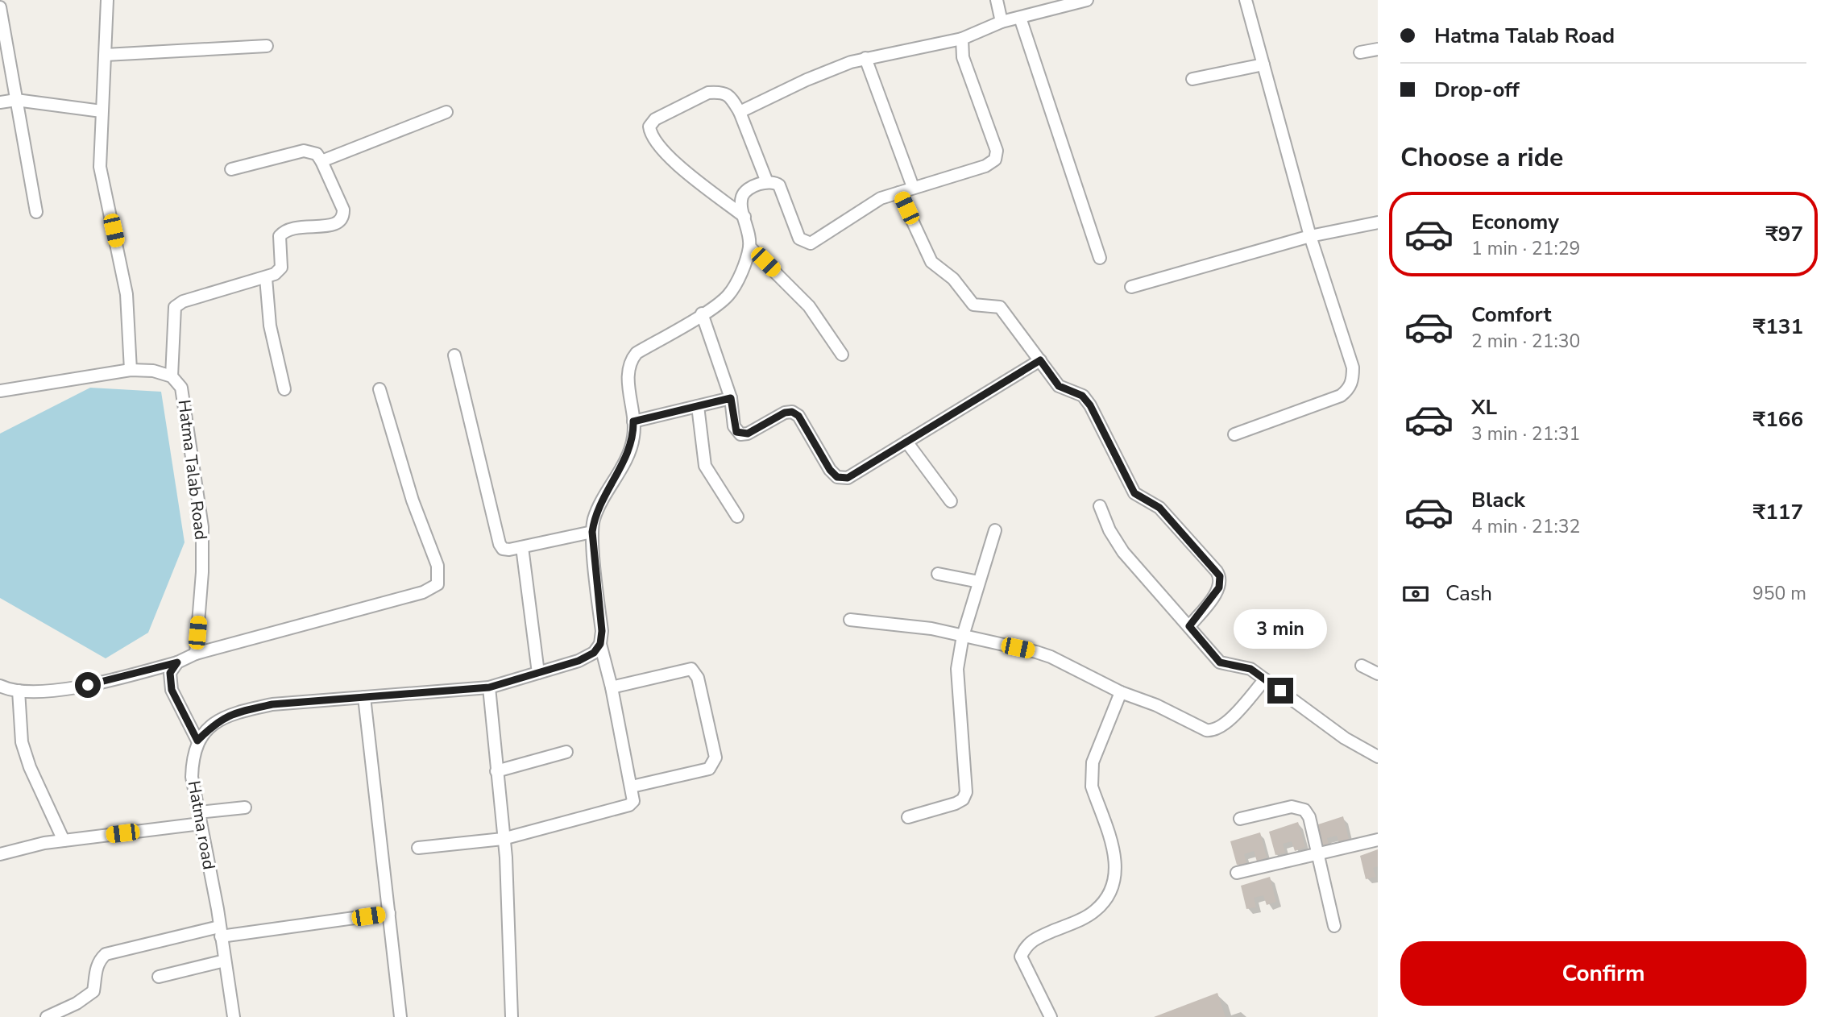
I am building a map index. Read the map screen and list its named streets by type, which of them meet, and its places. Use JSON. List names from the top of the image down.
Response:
{
  "streets": {
    "street": ["Hatma Talab Road", "Hatma road"]
  },
  "page": {
    "banner": ["Hatma Talab Road", "Drop-off"],
    "heading": "Choose a ride",
    "list": [
      {
        "name": "Economy",
        "note": "1 min · 21:29",
        "value": "₹97"
      },
      {
        "name": "Comfort",
        "note": "2 min · 21:30",
        "value": "₹131"
      },
      {
        "name": "XL",
        "note": "3 min · 21:31",
        "value": "₹166"
      },
      {
        "name": "Black",
        "note": "4 min · 21:32",
        "value": "₹117"
      }
    ],
    "pay": ["Cash", "950 m"],
    "bubble": "3 min",
    "buttons": "Confirm"
  }
}
